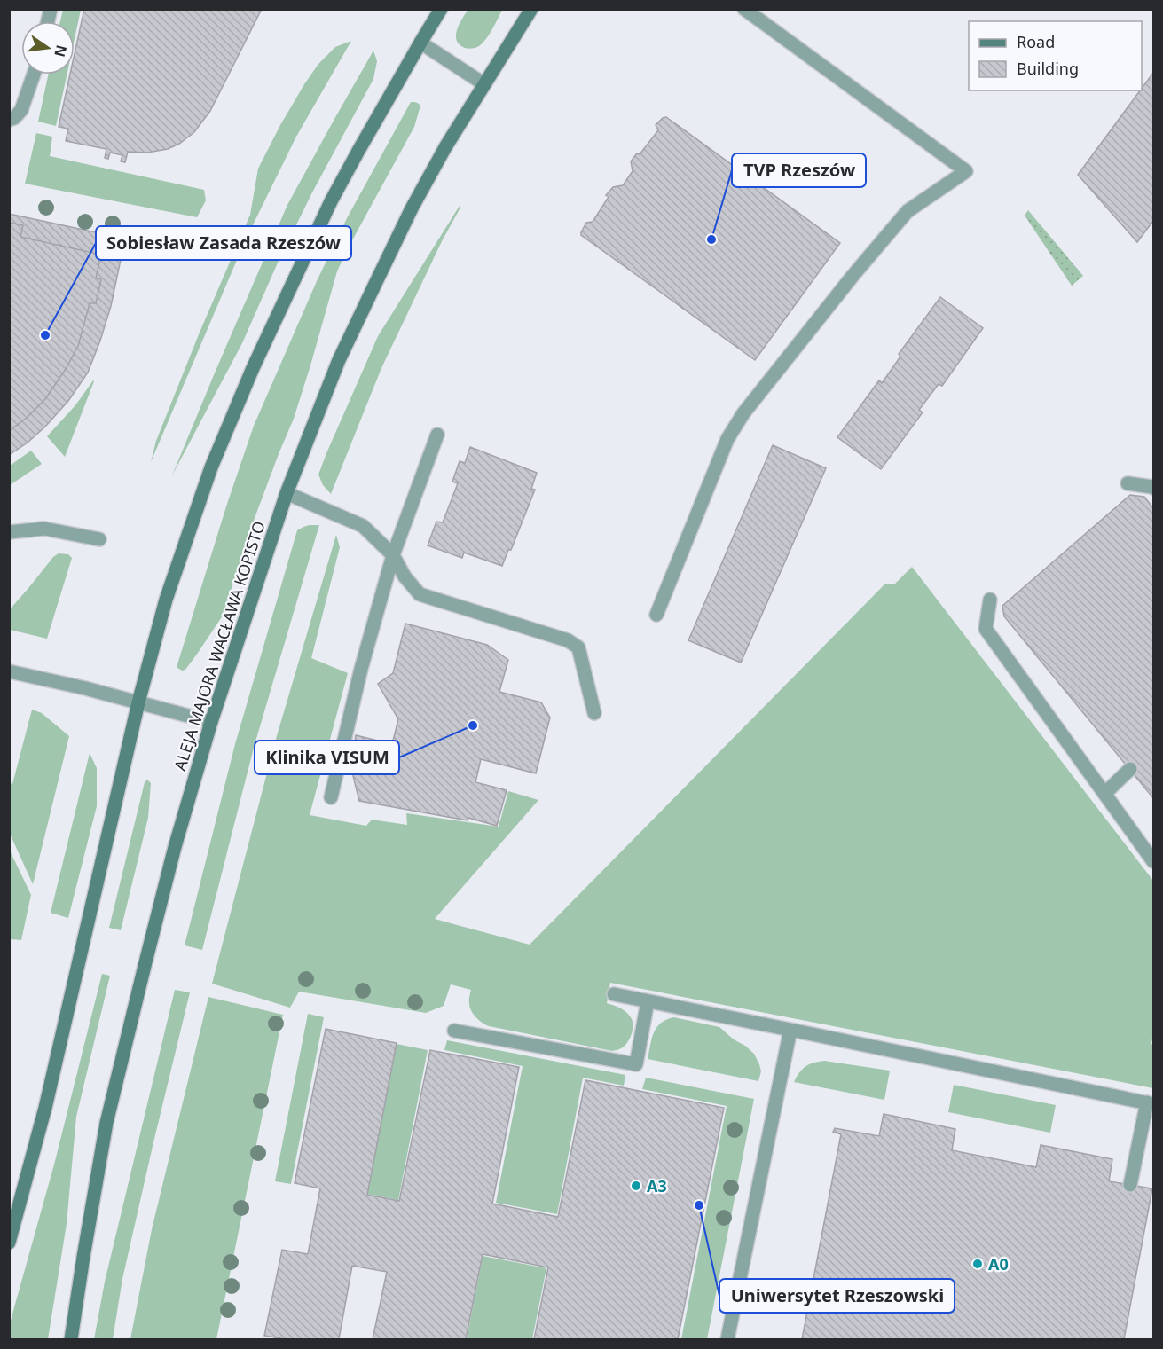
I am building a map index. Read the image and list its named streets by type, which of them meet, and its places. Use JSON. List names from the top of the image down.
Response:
{
  "streets": {
    "main road": ["ALEJA MAJORA WACŁAWA KOPISTO"]
  },
  "places": [
    "TVP Rzeszów",
    "Sobiesław Zasada Rzeszów",
    "Klinika VISUM",
    "A3",
    "Uniwersytet Rzeszowski",
    "A0"
  ],
  "legend": ["Road", "Building"],
  "north": "right"
}
